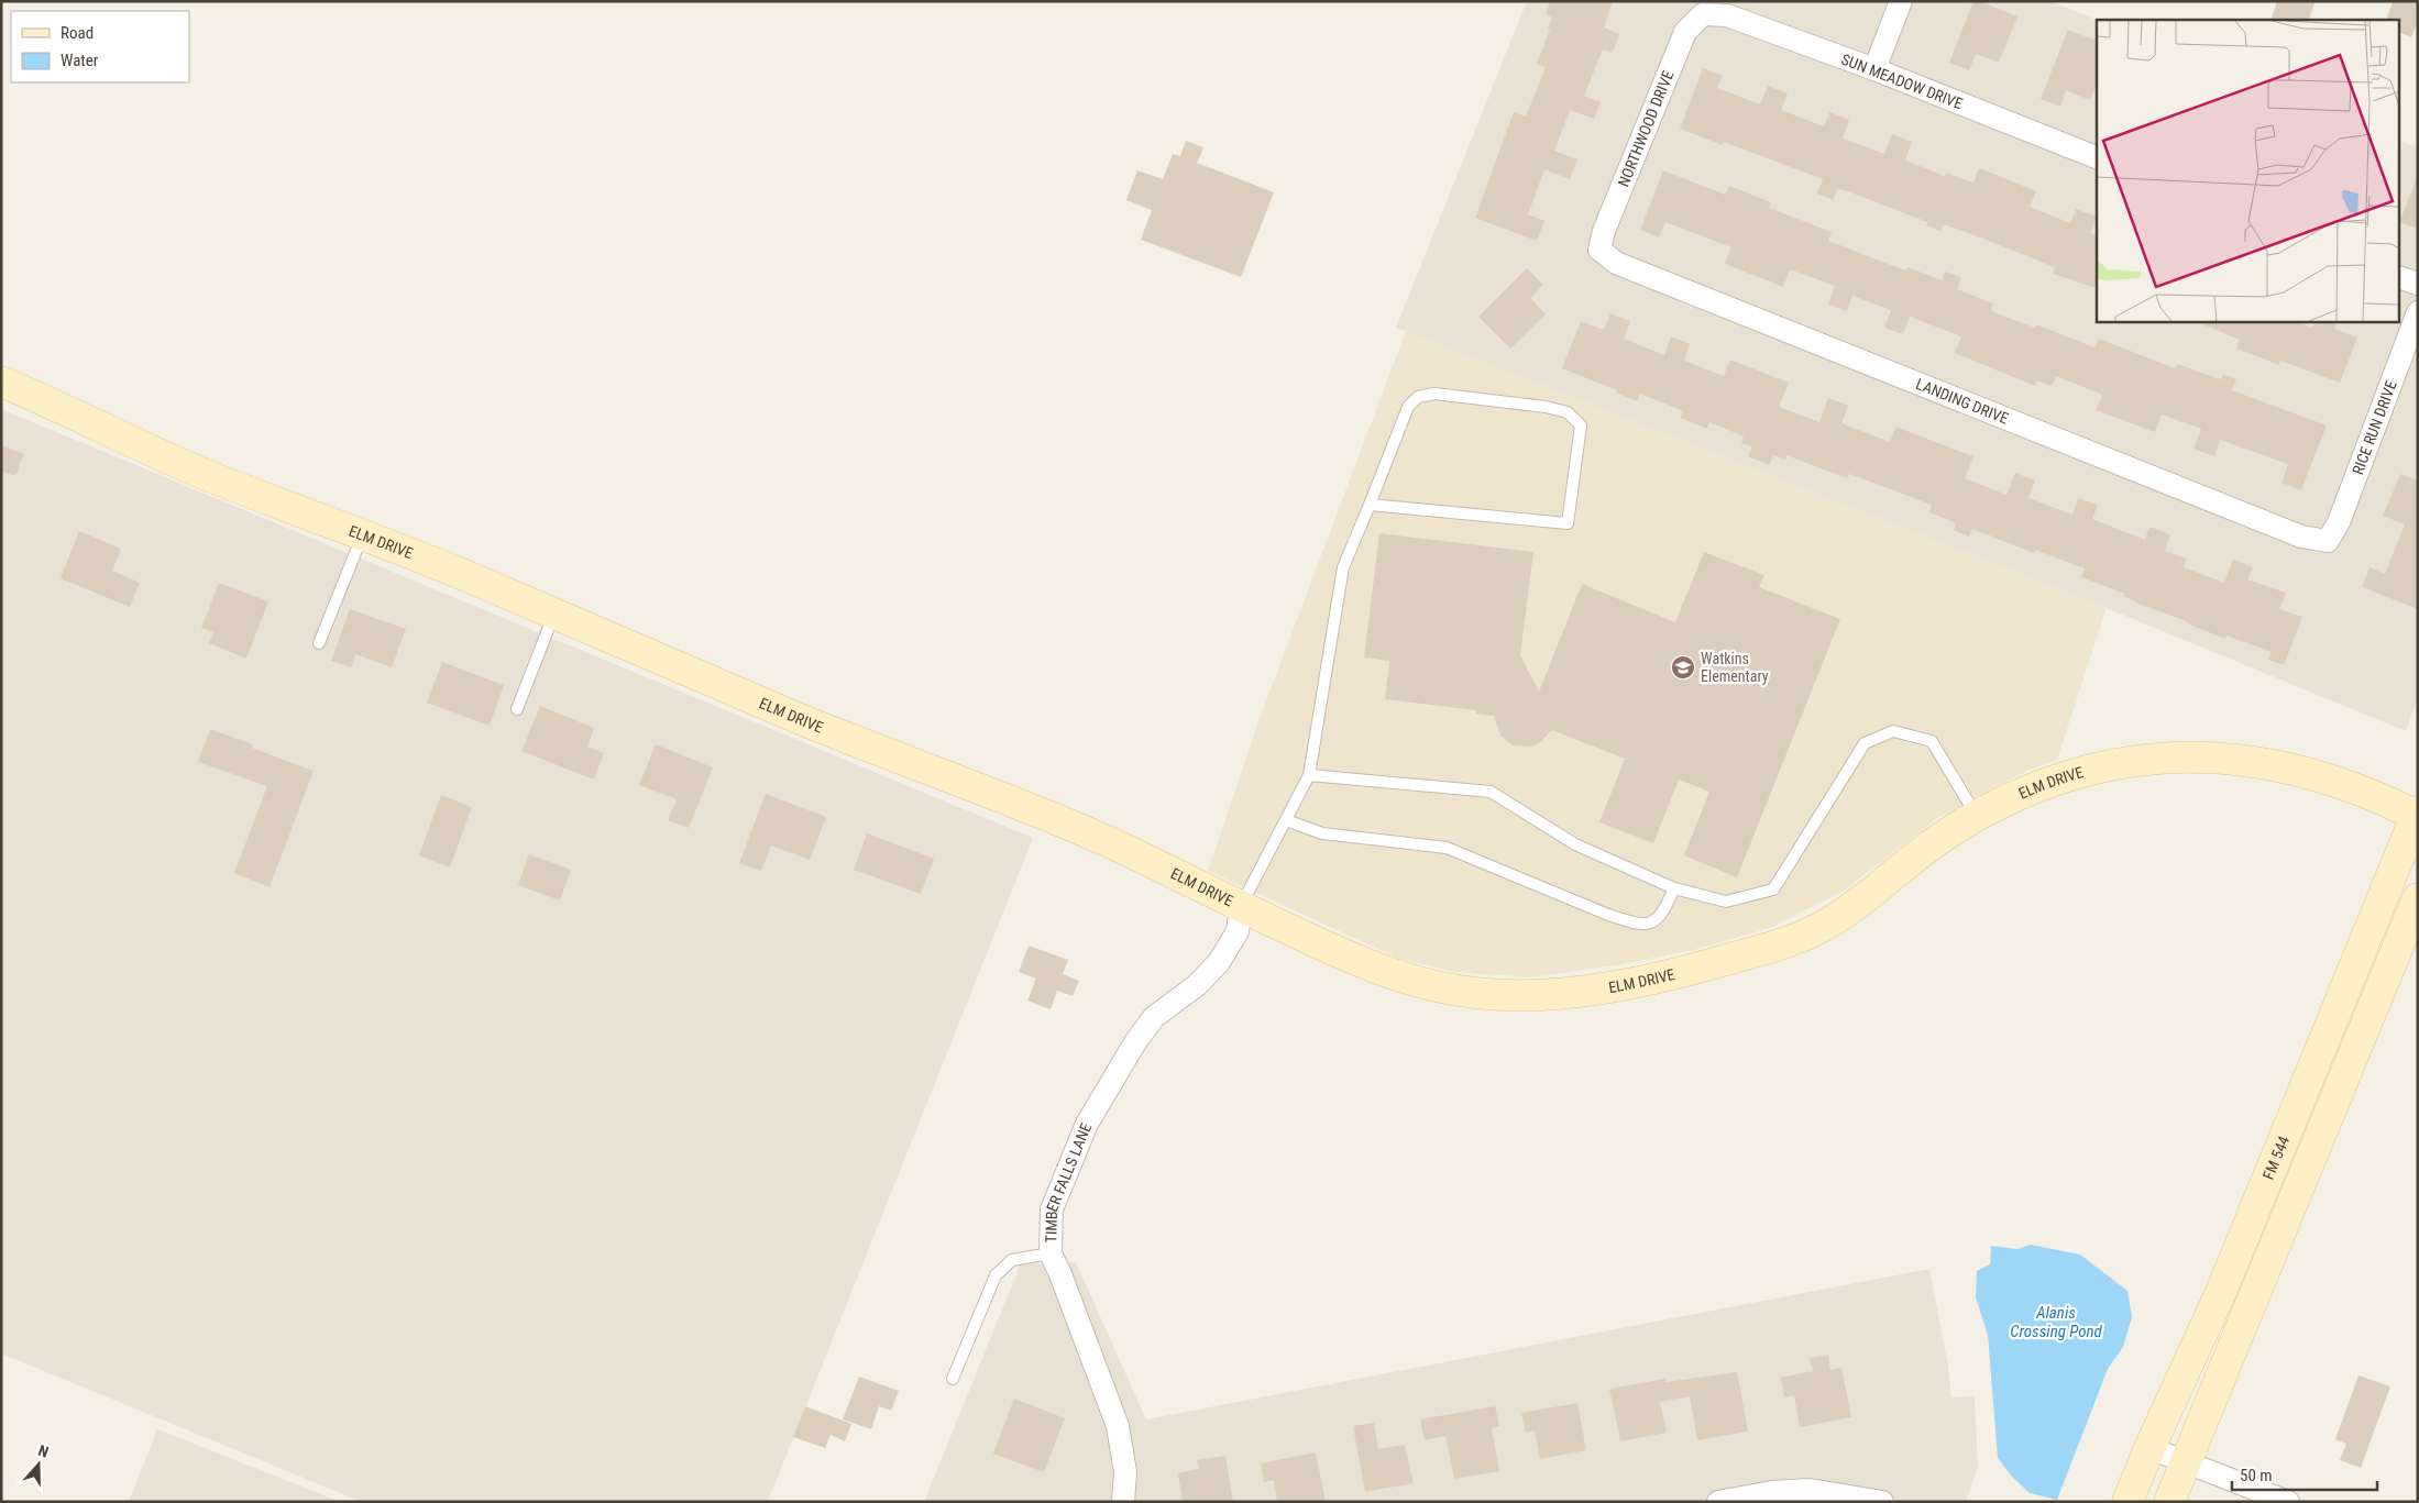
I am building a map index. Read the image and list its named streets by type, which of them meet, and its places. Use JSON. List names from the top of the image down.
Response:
{
  "streets": {
    "street": [
      "SUN MEADOW DRIVE",
      "NORTHWOOD DRIVE",
      "LANDING DRIVE",
      "RICE RUN DRIVE",
      "ELM DRIVE",
      "FM 544",
      "TIMBER FALLS LANE"
    ]
  },
  "crossings": [
    ["SUN MEADOW DRIVE", "NORTHWOOD DRIVE"],
    ["NORTHWOOD DRIVE", "LANDING DRIVE"],
    ["LANDING DRIVE", "RICE RUN DRIVE"],
    ["ELM DRIVE", "FM 544"],
    ["ELM DRIVE", "TIMBER FALLS LANE"]
  ],
  "water": ["Alanis Crossing Pond"],
  "places": {
    "school or university": ["Watkins Elementary"]
  },
  "legend": ["Road", "Water"],
  "scale_bar": "50 m",
  "north": "top"
}
